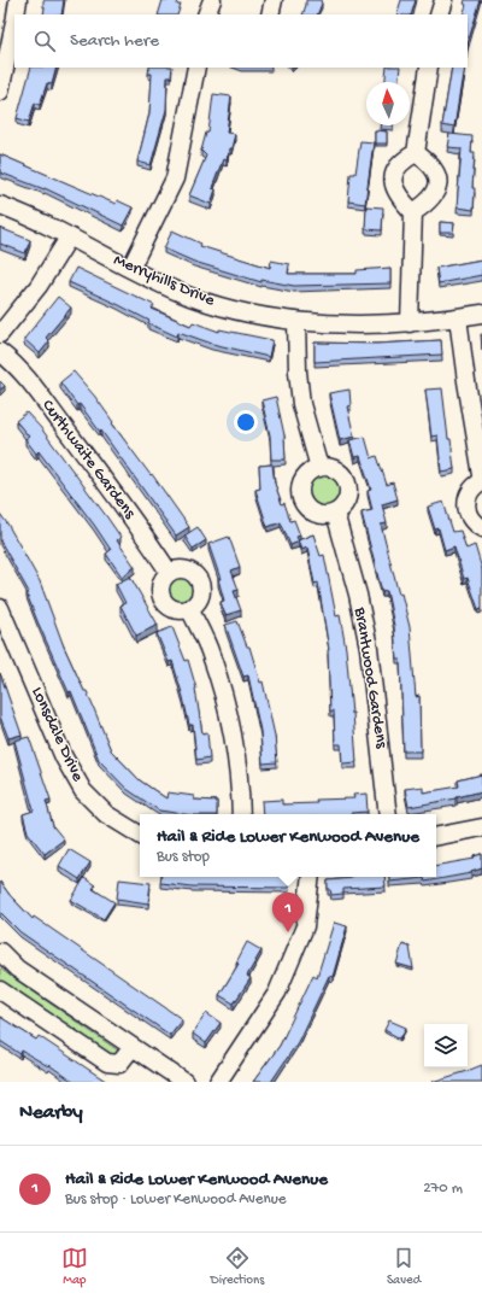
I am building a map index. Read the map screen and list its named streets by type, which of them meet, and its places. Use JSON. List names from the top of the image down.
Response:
{
  "streets": {
    "street": [
      "Merryhills Drive",
      "Curthwaite Gardens",
      "Brantwood Gardens",
      "Lonsdale Drive"
    ]
  },
  "north": "top",
  "page": {
    "search": "Search here",
    "popup": ["Hail & Ride Lower Kenwood Avenue", "Bus stop"],
    "pins": "1",
    "heading": "Nearby",
    "list": [
      {
        "mark": "1",
        "name": "Hail & Ride Lower Kenwood Avenue",
        "note": "Bus stop · Lower Kenwood Avenue",
        "value": "270 m"
      }
    ],
    "nav": ["Map", "Directions", "Saved"]
  }
}
